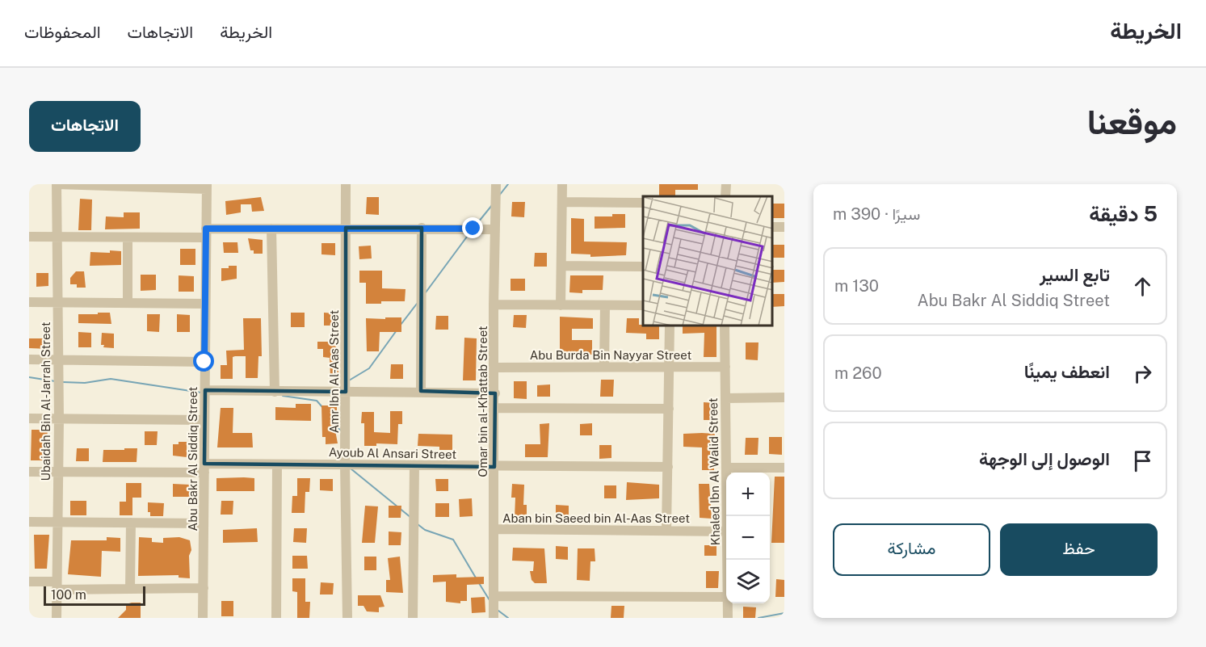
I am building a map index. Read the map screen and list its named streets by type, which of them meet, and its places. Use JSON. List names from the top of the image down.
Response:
{
  "streets": {
    "street": [
      "Abu Burda Bin Nayyar Street",
      "Amr Ibn Al-Aas Street",
      "Ubaidah Bin Al-Jarrah Street",
      "Omar bin al-Khattab Street",
      "Ayoub Al Ansari Street",
      "Abu Bakr Al Siddiq Street",
      "Khaled Ibn Al Walid Street",
      "Aban bin Saeed bin Al-Aas Street"
    ]
  },
  "crossings": [
    ["Abu Burda Bin Nayyar Street", "Omar bin al-Khattab Street"],
    ["Abu Burda Bin Nayyar Street", "Khaled Ibn Al Walid Street"],
    ["Amr Ibn Al-Aas Street", "Ayoub Al Ansari Street"],
    ["Ubaidah Bin Al-Jarrah Street", "Ayoub Al Ansari Street"],
    ["Omar bin al-Khattab Street", "Ayoub Al Ansari Street"],
    ["Omar bin al-Khattab Street", "Aban bin Saeed bin Al-Aas Street"],
    ["Ayoub Al Ansari Street", "Abu Bakr Al Siddiq Street"]
  ],
  "scale_bar": "100 m",
  "page": {
    "header": "الخريطة",
    "nav": ["الخريطة", "الاتجاهات", "المحفوظات"],
    "title": "موقعنا",
    "buttons": [
      "الاتجاهات",
      ["حفظ", "مشاركة"]
    ],
    "heading": ["5 دقيقة", "سيرًا · 390 m"],
    "list": [
      ["تابع السير", "Abu Bakr Al Siddiq Street", "130 m"],
      ["انعطف يمينًا", "260 m"],
      "الوصول إلى الوجهة"
    ],
    "map_buttons": ["+", "−"],
    "scale": "100 m"
  }
}
